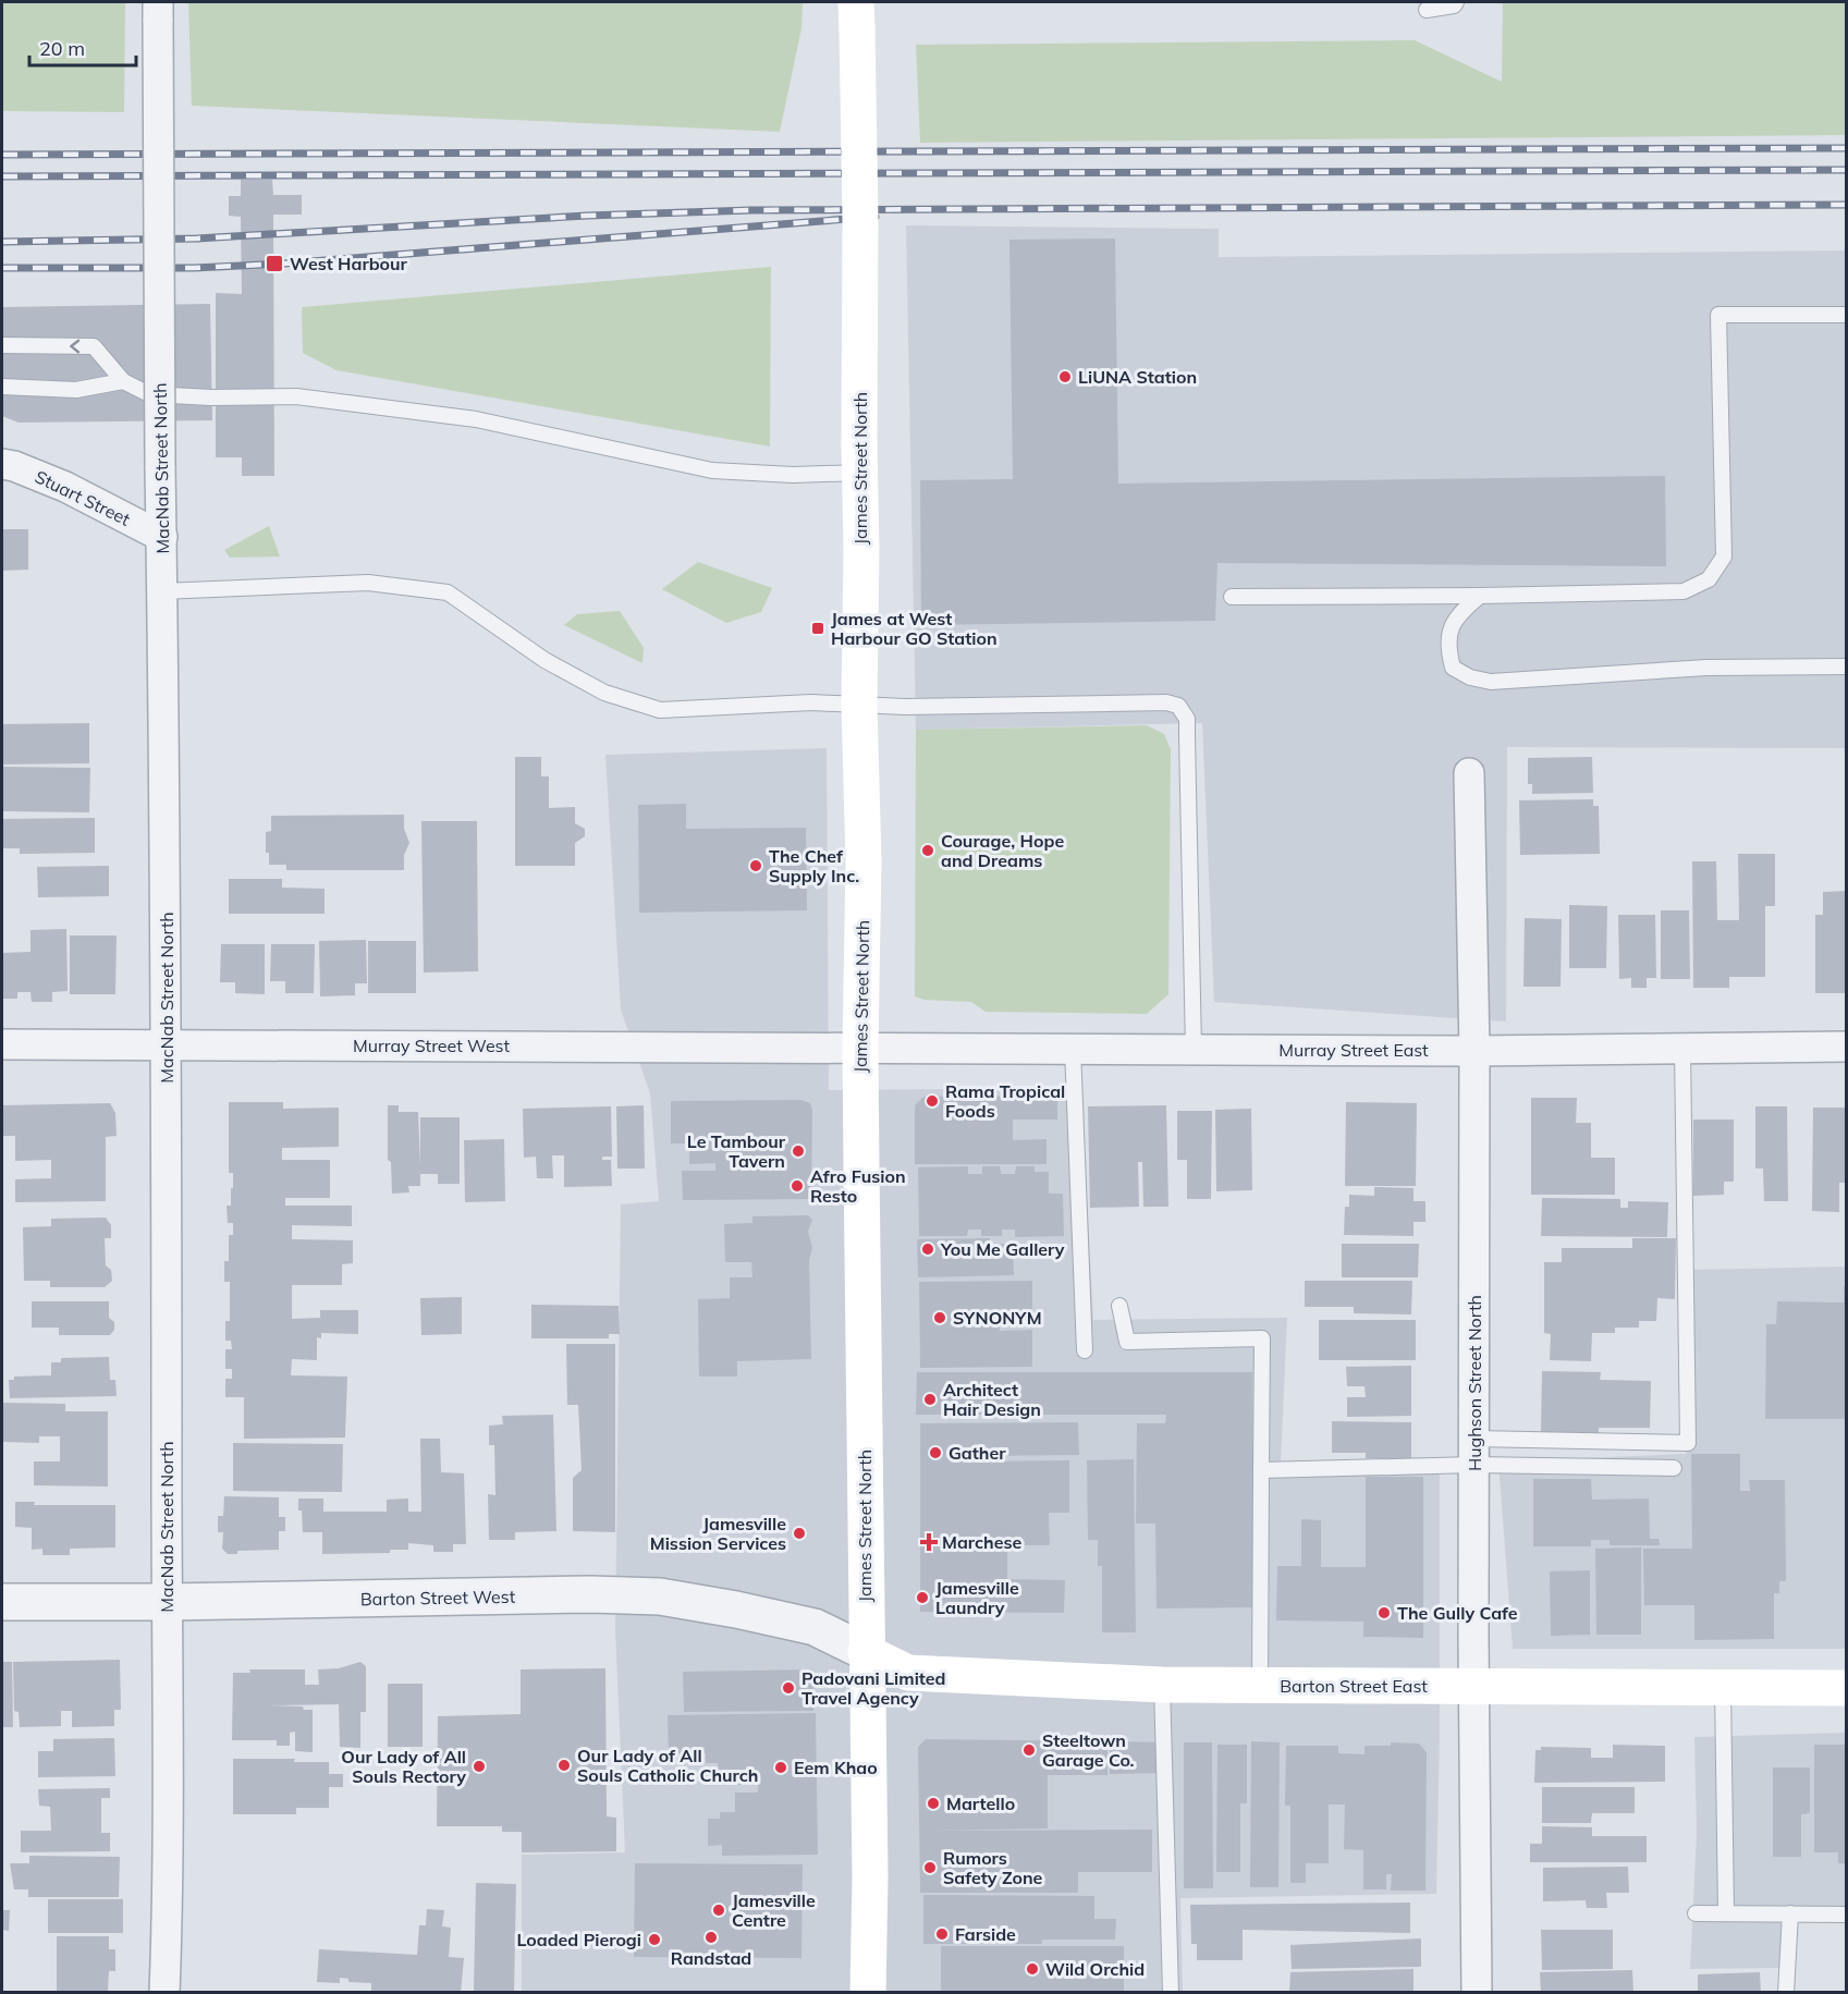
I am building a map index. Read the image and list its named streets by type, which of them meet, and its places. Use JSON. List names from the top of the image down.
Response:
{
  "streets": {
    "main road": ["James Street North", "Barton Street East"],
    "street": [
      "MacNab Street North",
      "Stuart Street",
      "Murray Street West",
      "Murray Street East",
      "Hughson Street North",
      "Barton Street West"
    ]
  },
  "crossings": [
    ["MacNab Street North", "Stuart Street"],
    ["MacNab Street North", "Murray Street West"],
    ["MacNab Street North", "Barton Street West"],
    ["James Street North", "Murray Street West"],
    ["James Street North", "Murray Street East"],
    ["James Street North", "Barton Street West"],
    ["James Street North", "Barton Street East"],
    ["Murray Street West", "Murray Street East"],
    ["Murray Street East", "Hughson Street North"],
    ["Hughson Street North", "Barton Street East"],
    ["Barton Street West", "Barton Street East"]
  ],
  "places": {
    "transit": ["West Harbour", "James at West Harbour GO Station"],
    "other": [
      "LiUNA Station",
      "Courage, Hope and Dreams",
      "The Chef Supply Inc.",
      "Rama Tropical Foods",
      "Le Tambour Tavern",
      "Afro Fusion Resto",
      "You Me Gallery",
      "SYNONYM",
      "Architect Hair Design",
      "Gather",
      "Jamesville Mission Services",
      "Jamesville Laundry",
      "The Gully Cafe",
      "Padovani Limited Travel Agency",
      "Steeltown Garage Co.",
      "Our Lady of All Souls Catholic Church",
      "Our Lady of All Souls Rectory",
      "Eem Khao",
      "Martello",
      "Rumors Safety Zone",
      "Jamesville Centre",
      "Farside",
      "Randstad",
      "Loaded Pierogi",
      "Wild Orchid"
    ],
    "health": ["Marchese"]
  },
  "scale_bar": "20 m"
}
